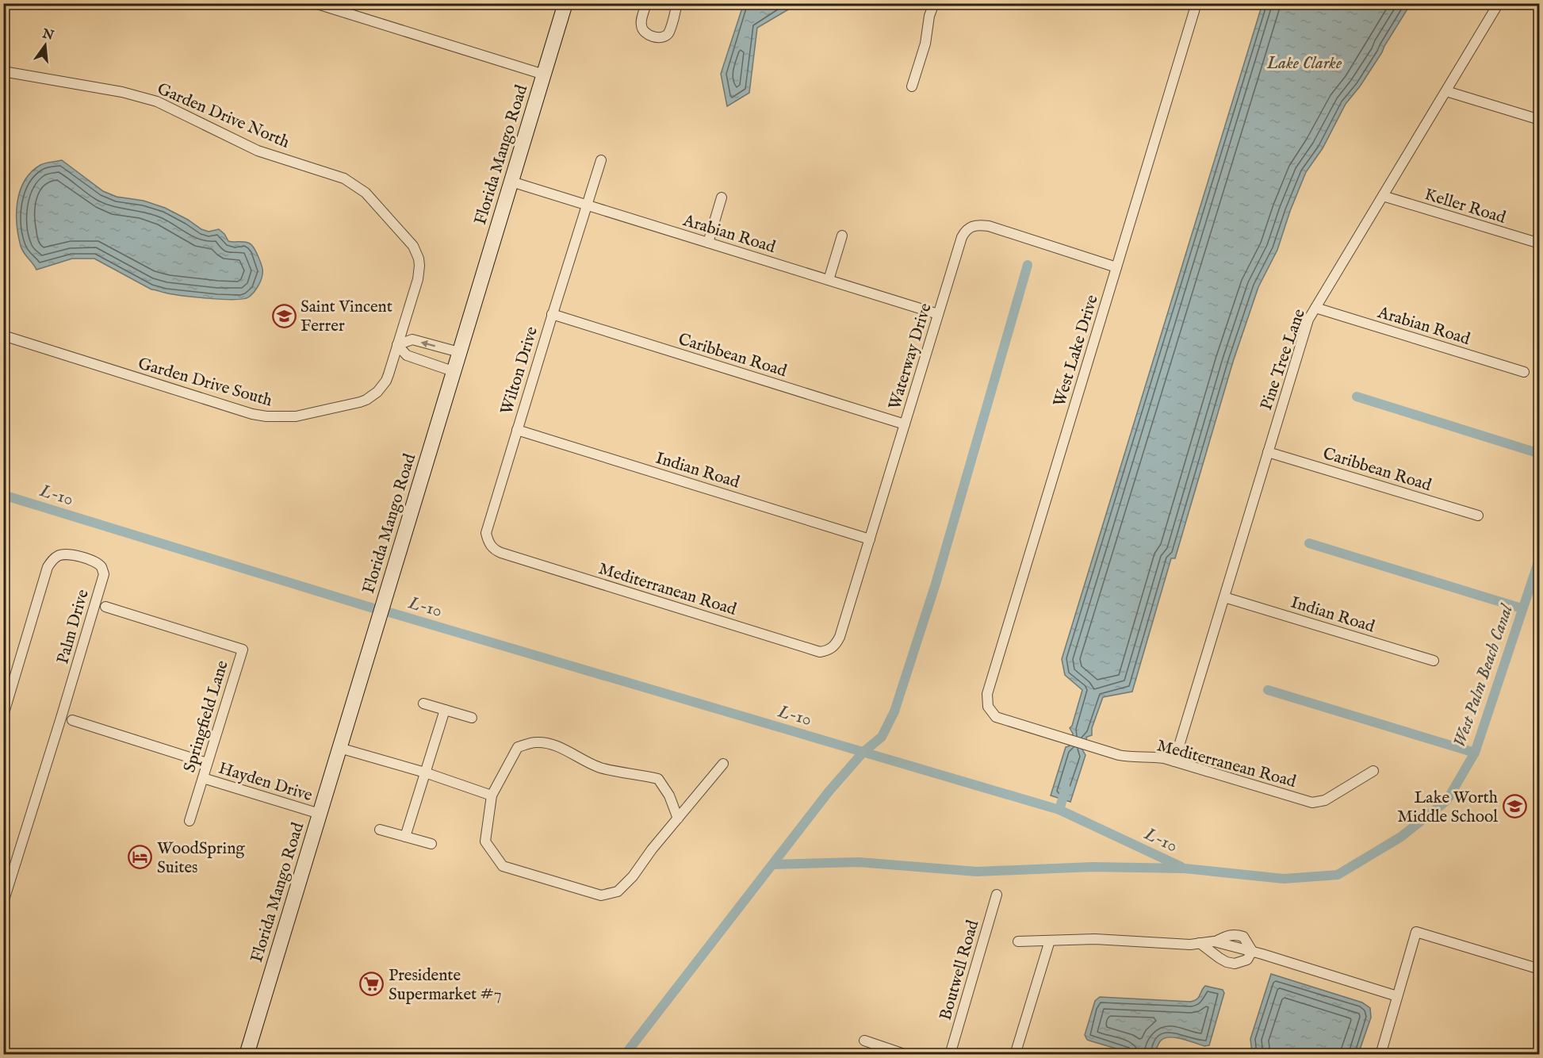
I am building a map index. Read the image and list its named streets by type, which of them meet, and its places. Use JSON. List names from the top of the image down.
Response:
{
  "streets": {
    "street": [
      "Garden Drive North",
      "Florida Mango Road",
      "Keller Road",
      "Arabian Road",
      "West Lake Drive",
      "Caribbean Road",
      "Waterway Drive",
      "Pine Tree Lane",
      "Wilton Drive",
      "Garden Drive South",
      "Indian Road",
      "Mediterranean Road",
      "Palm Drive",
      "Springfield Lane",
      "Hayden Drive",
      "Boutwell Road"
    ]
  },
  "crossings": [
    ["Garden Drive North", "Garden Drive South"],
    ["Florida Mango Road", "Arabian Road"],
    ["Florida Mango Road", "Hayden Drive"],
    ["Keller Road", "Pine Tree Lane"],
    ["Arabian Road", "Waterway Drive"],
    ["Arabian Road", "Pine Tree Lane"],
    ["Arabian Road", "Wilton Drive"],
    ["West Lake Drive", "Waterway Drive"],
    ["West Lake Drive", "Mediterranean Road"],
    ["Caribbean Road", "Waterway Drive"],
    ["Caribbean Road", "Pine Tree Lane"],
    ["Caribbean Road", "Wilton Drive"],
    ["Waterway Drive", "Indian Road"],
    ["Waterway Drive", "Mediterranean Road"],
    ["Pine Tree Lane", "Indian Road"],
    ["Pine Tree Lane", "Mediterranean Road"],
    ["Wilton Drive", "Indian Road"],
    ["Wilton Drive", "Mediterranean Road"],
    ["Springfield Lane", "Hayden Drive"]
  ],
  "water": ["Lake Clarke", "L-10", "West Palm Beach Canal"],
  "places": {
    "school or university": ["Saint Vincent Ferrer", "Lake Worth Middle School"],
    "hotel": ["WoodSpring Suites"],
    "supermarket": ["Presidente Supermarket #7"]
  },
  "north": "top"
}
